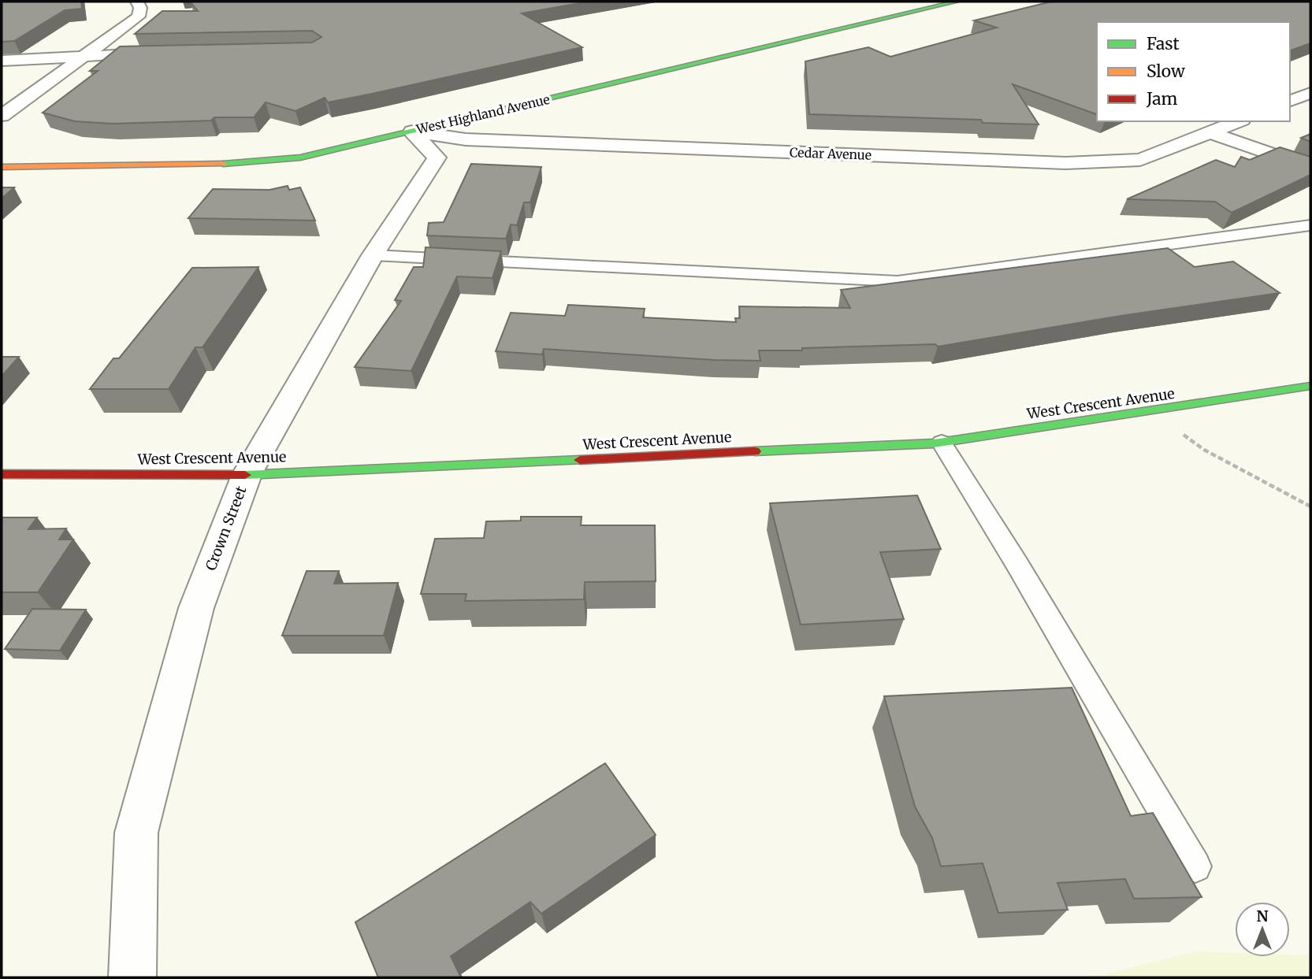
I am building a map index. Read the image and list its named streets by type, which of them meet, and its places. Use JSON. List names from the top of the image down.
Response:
{
  "streets": {
    "street": [
      "West Highland Avenue",
      "Cedar Avenue",
      "West Crescent Avenue",
      "Crown Street"
    ]
  },
  "crossings": [
    ["West Highland Avenue", "Cedar Avenue"],
    ["West Highland Avenue", "Crown Street"],
    ["Cedar Avenue", "Crown Street"],
    ["West Crescent Avenue", "Crown Street"]
  ],
  "legend": ["Fast", "Slow", "Jam"],
  "north": "top"
}
